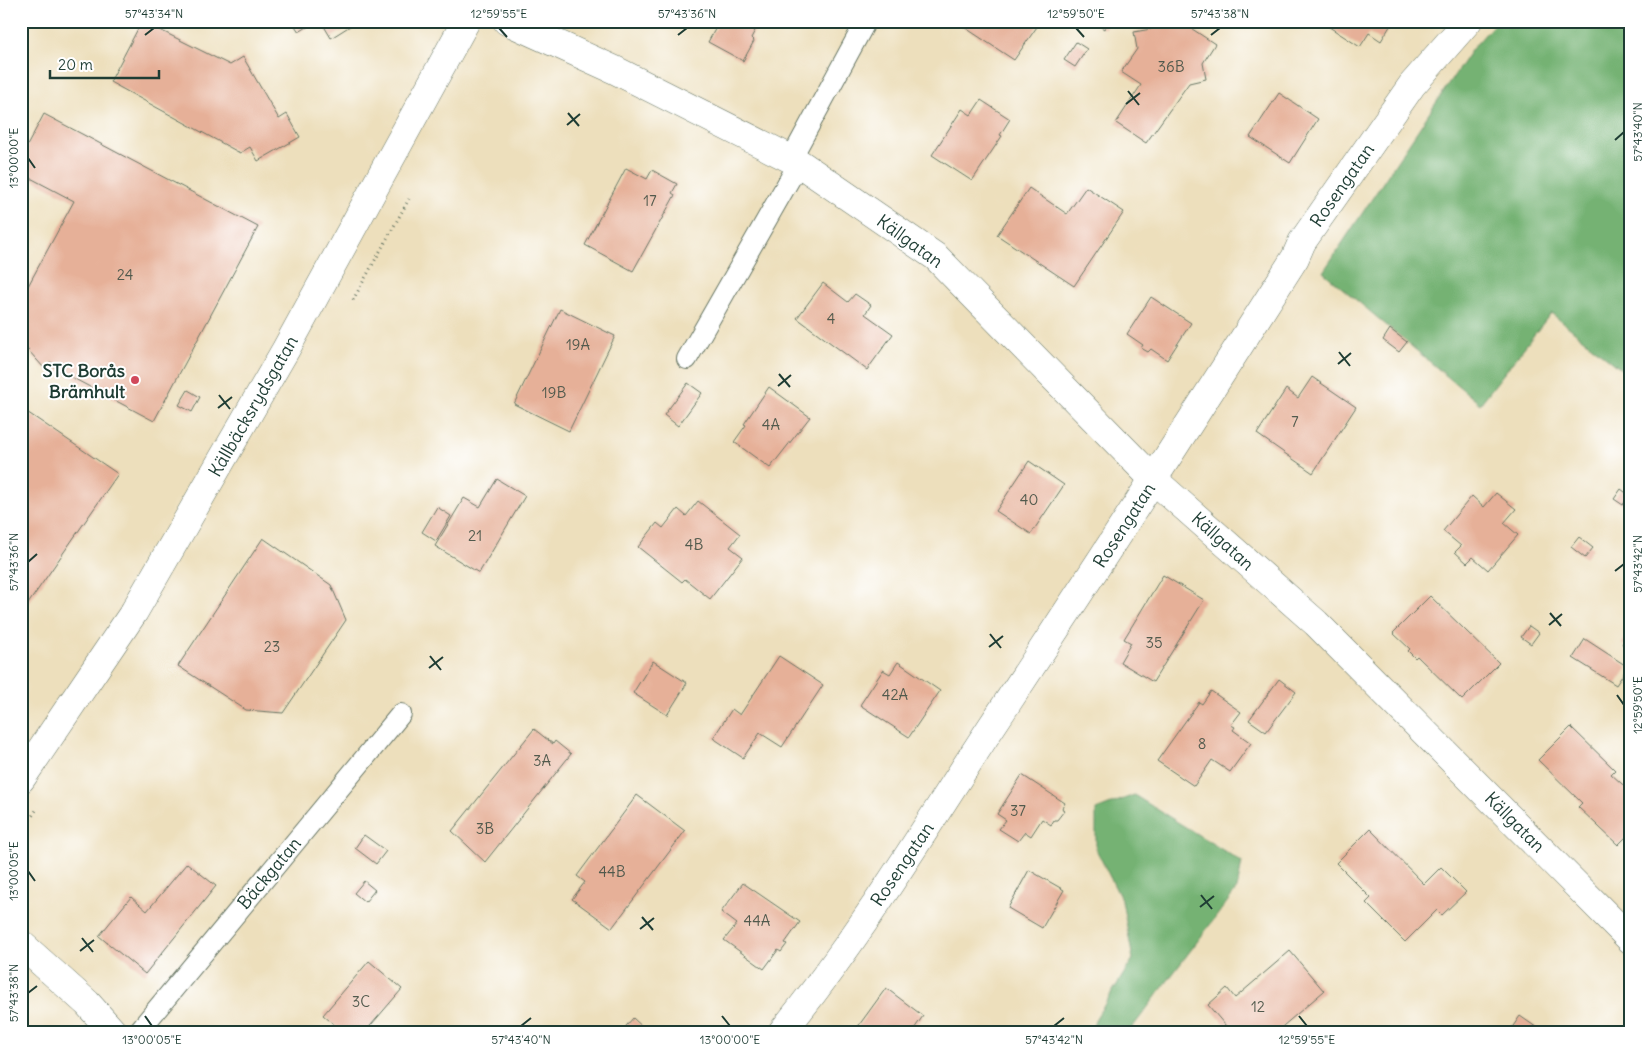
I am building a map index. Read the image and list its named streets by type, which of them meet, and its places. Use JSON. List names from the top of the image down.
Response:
{
  "streets": {
    "street": ["Rosengatan", "Källgatan", "Källbäcksrydsgatan"],
    "lane": ["Bäckgatan"]
  },
  "crossings": [
    ["Rosengatan", "Källgatan"]
  ],
  "places": ["STC Borås Brämhult"],
  "house_numbers": [
    "36B",
    "17",
    "24",
    "4",
    "19A",
    "19B",
    "7",
    "4A",
    "40",
    "21",
    "4B",
    "35",
    "23",
    "42A",
    "8",
    "3A",
    "37",
    "3B",
    "44B",
    "44A",
    "3C",
    "12"
  ],
  "scale_bar": "20 m",
  "coordinates": [
    "57°43'34\"N",
    "12°59'55\"E",
    "57°43'36\"N",
    "12°59'50\"E",
    "57°43'38\"N",
    "57°43'40\"N",
    "13°00'00\"E",
    "57°43'42\"N",
    "13°00'05\"E"
  ]
}
